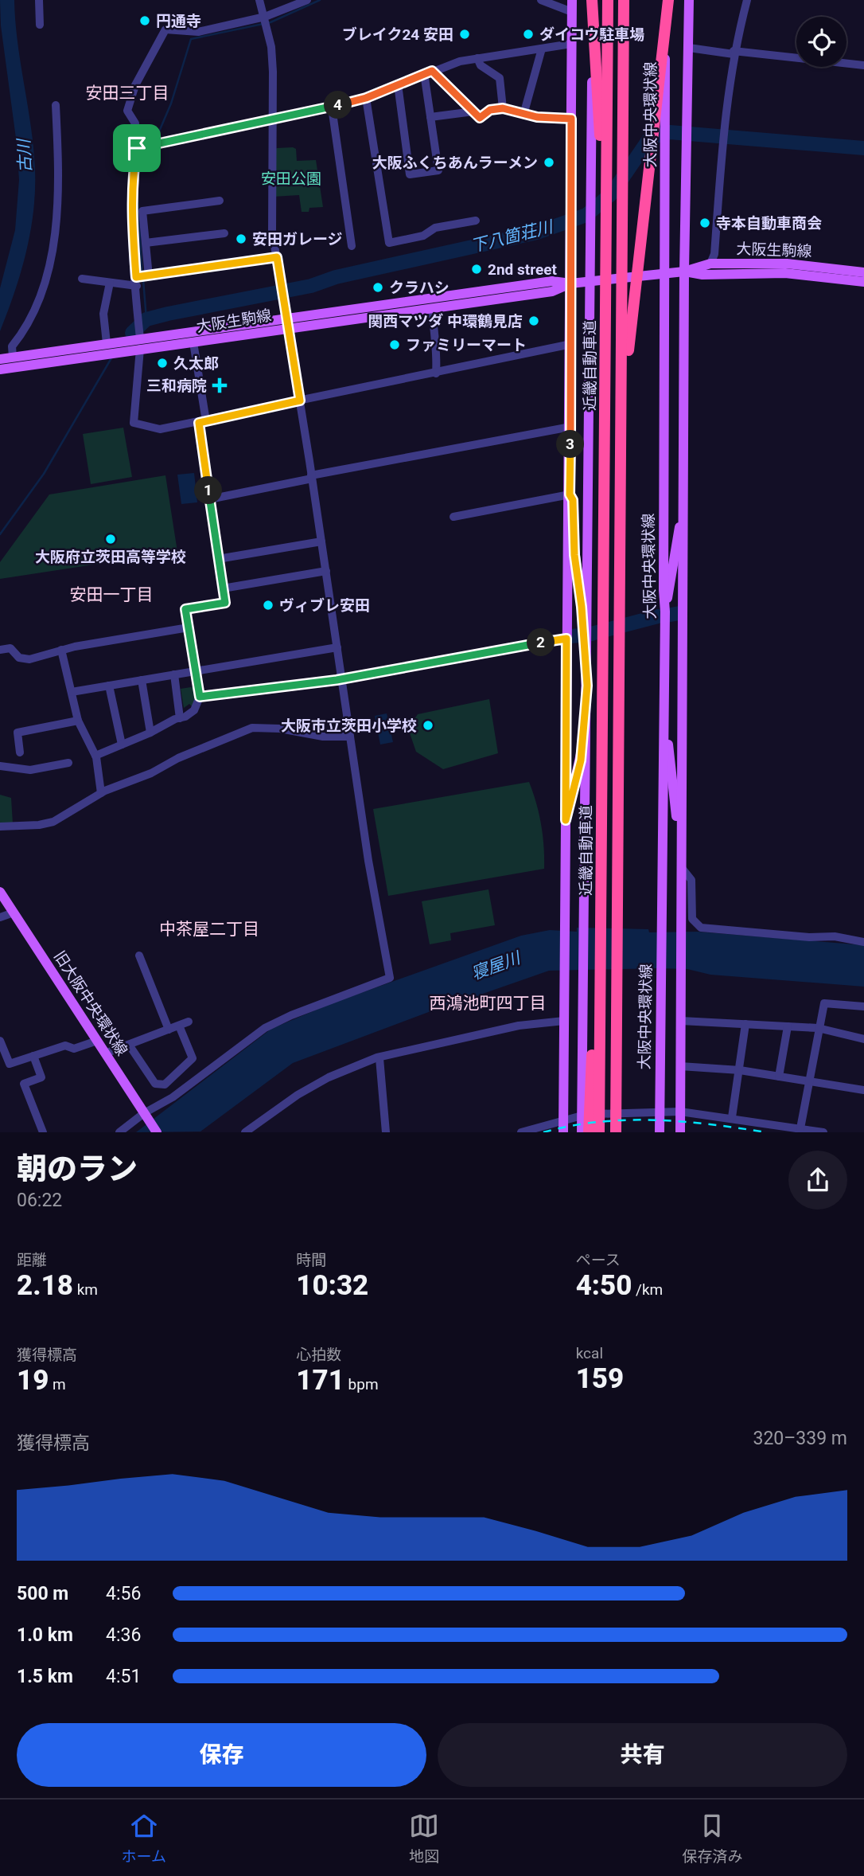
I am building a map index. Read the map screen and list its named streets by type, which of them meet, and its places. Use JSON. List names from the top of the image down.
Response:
{
  "streets": {
    "highway": ["近畿自動車道"],
    "main road": ["大阪中央環状線", "大阪生駒線", "旧大阪中央環状線"]
  },
  "districts": [
    "安田三丁目",
    "安田一丁目",
    "中茶屋二丁目",
    "西鴻池町四丁目"
  ],
  "water": ["古川", "下八箇荘川", "寝屋川"],
  "parks": ["安田公園"],
  "places": {
    "other": [
      "円通寺",
      "ブレイク24 安田",
      "ダイコウ駐車場",
      "大阪ふくちあんラーメン",
      "寺本自動車商会",
      "安田ガレージ",
      "2nd street",
      "クラハシ",
      "関西マツダ 中環鶴見店",
      "ファミリーマート",
      "久太郎",
      "大阪府立茨田高等学校",
      "ヴィブレ安田",
      "大阪市立茨田小学校"
    ],
    "health": ["三和病院"]
  },
  "page": {
    "pins": [
      "4",
      "3",
      "1",
      "2"
    ],
    "heading": ["朝のラン", "06:22"],
    "stats": [
      ["距離", "2.18 km"],
      ["時間", "10:32"],
      ["ペース", "4:50 /km"],
      ["獲得標高", "19 m"],
      ["心拍数", "171 bpm"],
      ["kcal", "159"]
    ],
    "chart": ["獲得標高", "320–339 m"],
    "list": [
      {
        "name": "500 m",
        "note": "4:56"
      },
      {
        "name": "1.0 km",
        "note": "4:36"
      },
      {
        "name": "1.5 km",
        "note": "4:51"
      }
    ],
    "buttons": ["保存", "共有"],
    "tabs": ["ホーム", "地図", "保存済み"]
  }
}
